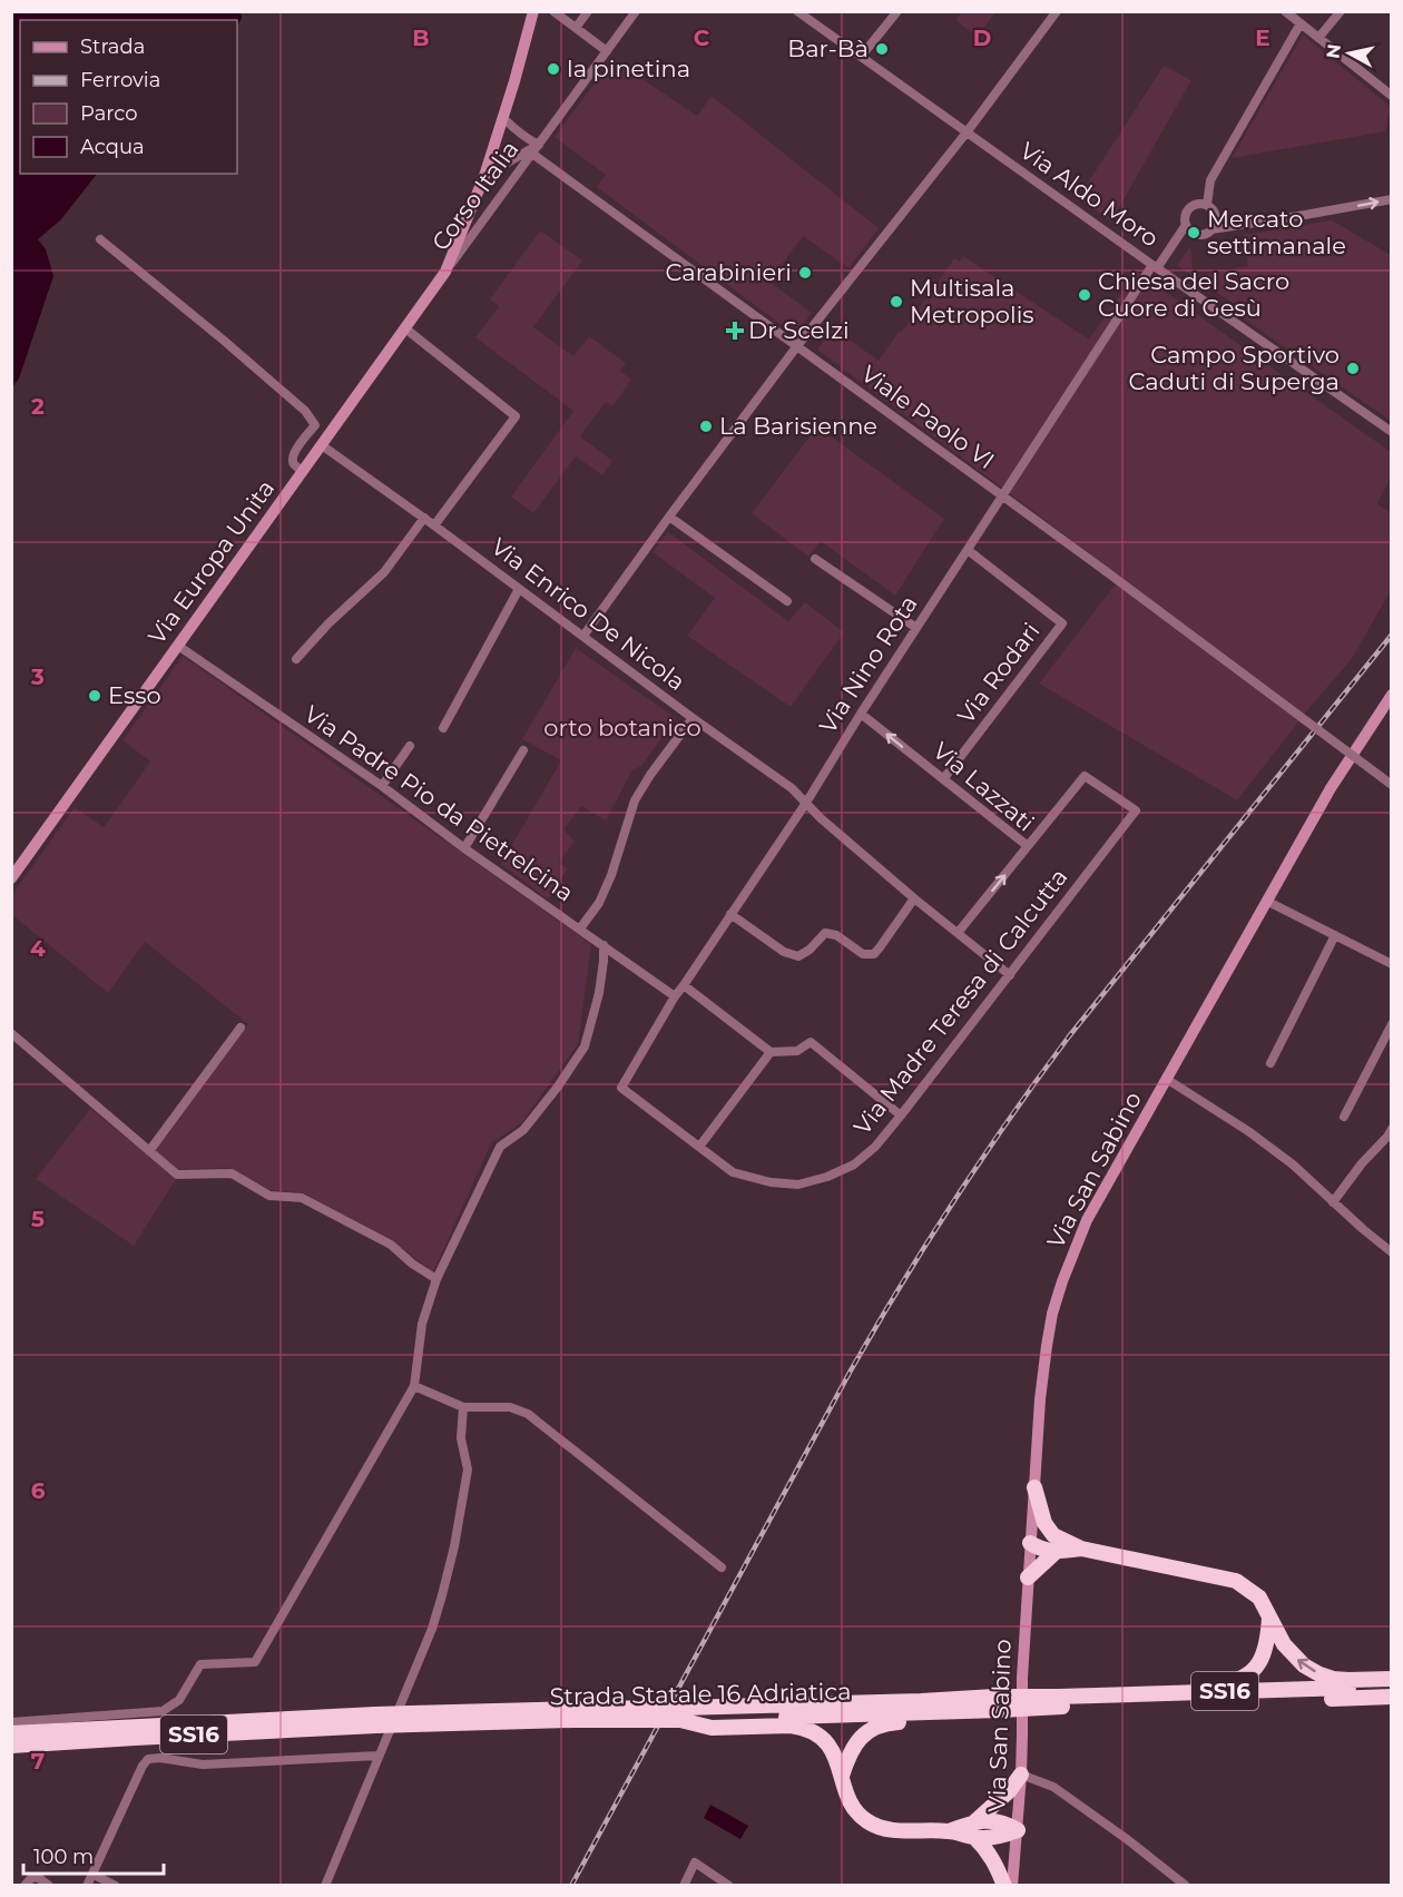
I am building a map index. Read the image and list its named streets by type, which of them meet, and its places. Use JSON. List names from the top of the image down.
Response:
{
  "streets": {
    "highway": ["SS16", "Strada Statale 16 Adriatica"],
    "street": [
      "Via Aldo Moro",
      "Corso Italia",
      "Viale Paolo VI",
      "Via Europa Unita",
      "Via Enrico De Nicola",
      "Via Nino Rota",
      "Via Rodari",
      "Via Lazzati",
      "Via Padre Pio da Pietrelcina",
      "Via Madre Teresa di Calcutta",
      "Via San Sabino"
    ]
  },
  "crossings": [
    ["Via Aldo Moro", "Via Nino Rota"],
    ["Corso Italia", "Viale Paolo VI"],
    ["Corso Italia", "Via Europa Unita"],
    ["Viale Paolo VI", "Via Nino Rota"],
    ["Via Europa Unita", "Via Enrico De Nicola"],
    ["Via Europa Unita", "Via Padre Pio da Pietrelcina"],
    ["Via Enrico De Nicola", "Via Nino Rota"],
    ["Via Enrico De Nicola", "Via Lazzati"],
    ["Via Enrico De Nicola", "Via Madre Teresa di Calcutta"],
    ["Via Nino Rota", "Via Rodari"],
    ["Via Nino Rota", "Via Lazzati"],
    ["Via Nino Rota", "Via Padre Pio da Pietrelcina"],
    ["Via Nino Rota", "Via Madre Teresa di Calcutta"],
    ["Via Rodari", "Via Lazzati"],
    ["Via Lazzati", "Via Madre Teresa di Calcutta"]
  ],
  "parks": ["orto botanico"],
  "places": {
    "other": [
      "Bar-Bà",
      "la pinetina",
      "Mercato settimanale",
      "Carabinieri",
      "Chiesa del Sacro Cuore di Gesù",
      "Multisala Metropolis",
      "Campo Sportivo Caduti di Superga",
      "La Barisienne",
      "Esso"
    ],
    "health": ["Dr Scelzi"]
  },
  "legend": [
    "Strada",
    "Ferrovia",
    "Parco",
    "Acqua"
  ],
  "scale_bar": "100 m",
  "north": "left",
  "grid": {
    "columns": [
      "B",
      "C",
      "D",
      "E"
    ],
    "rows": [
      "2",
      "3",
      "4",
      "5",
      "6",
      "7"
    ]
  }
}
